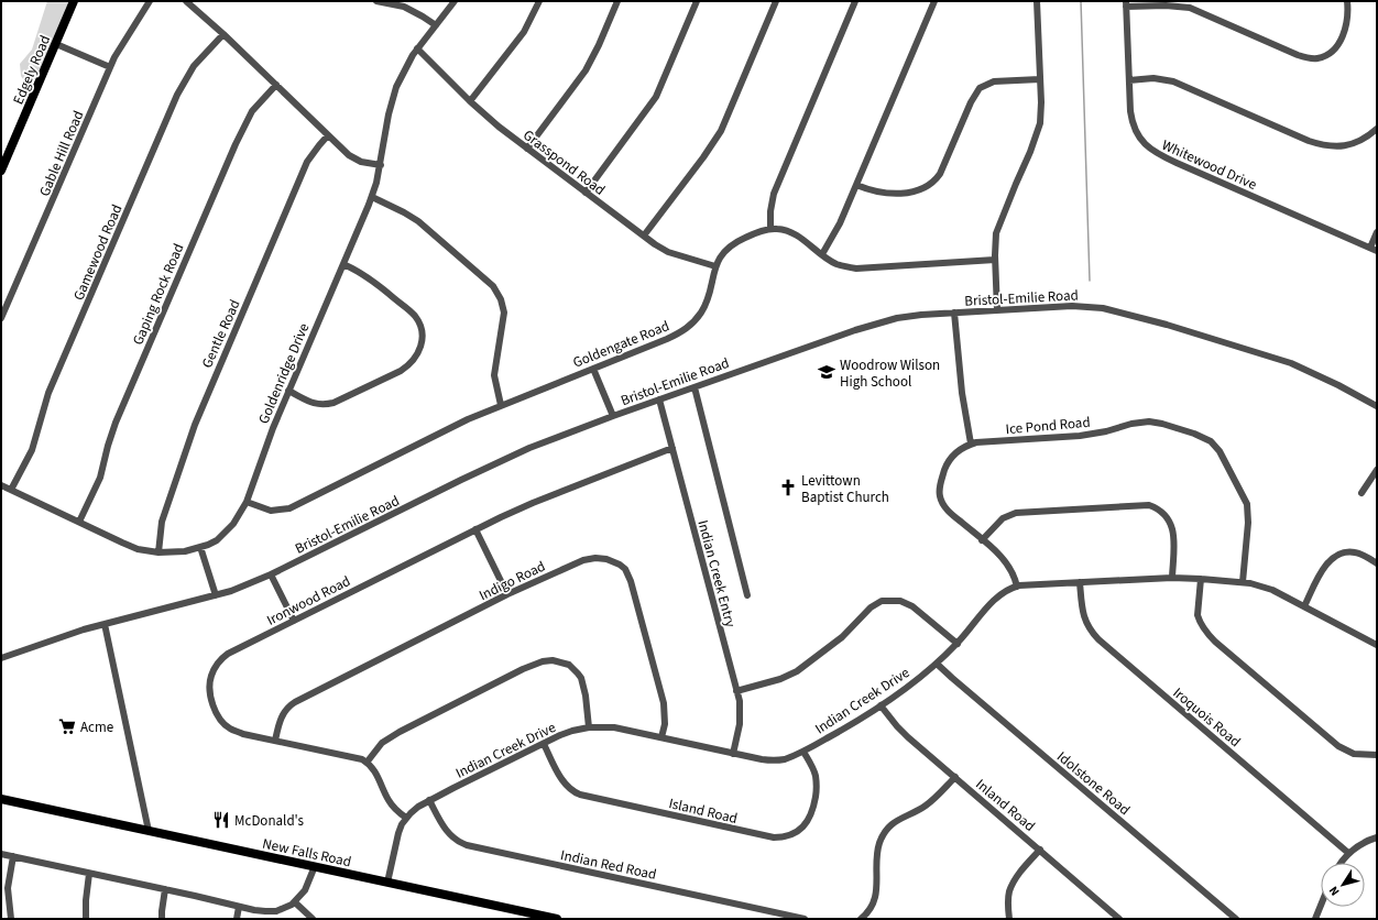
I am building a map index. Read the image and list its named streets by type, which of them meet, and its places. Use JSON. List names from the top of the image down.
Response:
{
  "streets": {
    "main road": ["Edgely Road", "New Falls Road"],
    "street": [
      "Gable Hill Road",
      "Grasspond Road",
      "Whitewood Drive",
      "Gamewood Road",
      "Gaping Rock Road",
      "Bristol-Emilie Road",
      "Gentle Road",
      "Goldengate Road",
      "Goldenridge Drive",
      "Ice Pond Road",
      "Indian Creek Entry",
      "Indigo Road",
      "Ironwood Road",
      "Indian Creek Drive",
      "Iroquois Road",
      "Idolstone Road",
      "Inland Road",
      "Island Road",
      "Indian Red Road"
    ]
  },
  "crossings": [
    ["Grasspond Road", "Goldengate Road"],
    ["Grasspond Road", "Goldenridge Drive"],
    ["Gamewood Road", "Goldenridge Drive"],
    ["Gaping Rock Road", "Goldenridge Drive"],
    ["Bristol-Emilie Road", "Indian Creek Entry"],
    ["Gentle Road", "Goldenridge Drive"],
    ["Goldengate Road", "Goldenridge Drive"],
    ["Ice Pond Road", "Indian Creek Drive"],
    ["Indian Creek Entry", "Ironwood Road"],
    ["Indian Creek Entry", "Indian Creek Drive"],
    ["Indigo Road", "Ironwood Road"],
    ["Indigo Road", "Indian Creek Drive"],
    ["Indian Creek Drive", "Iroquois Road"],
    ["Indian Creek Drive", "Idolstone Road"],
    ["Indian Creek Drive", "Inland Road"],
    ["Indian Creek Drive", "Island Road"],
    ["Indian Creek Drive", "New Falls Road"],
    ["Indian Creek Drive", "Indian Red Road"]
  ],
  "places": {
    "school or university": ["Woodrow Wilson High School"],
    "church": ["Levittown Baptist Church"],
    "supermarket": ["Acme"],
    "restaurant": ["McDonald's"]
  },
  "north": "bottom left"
}
